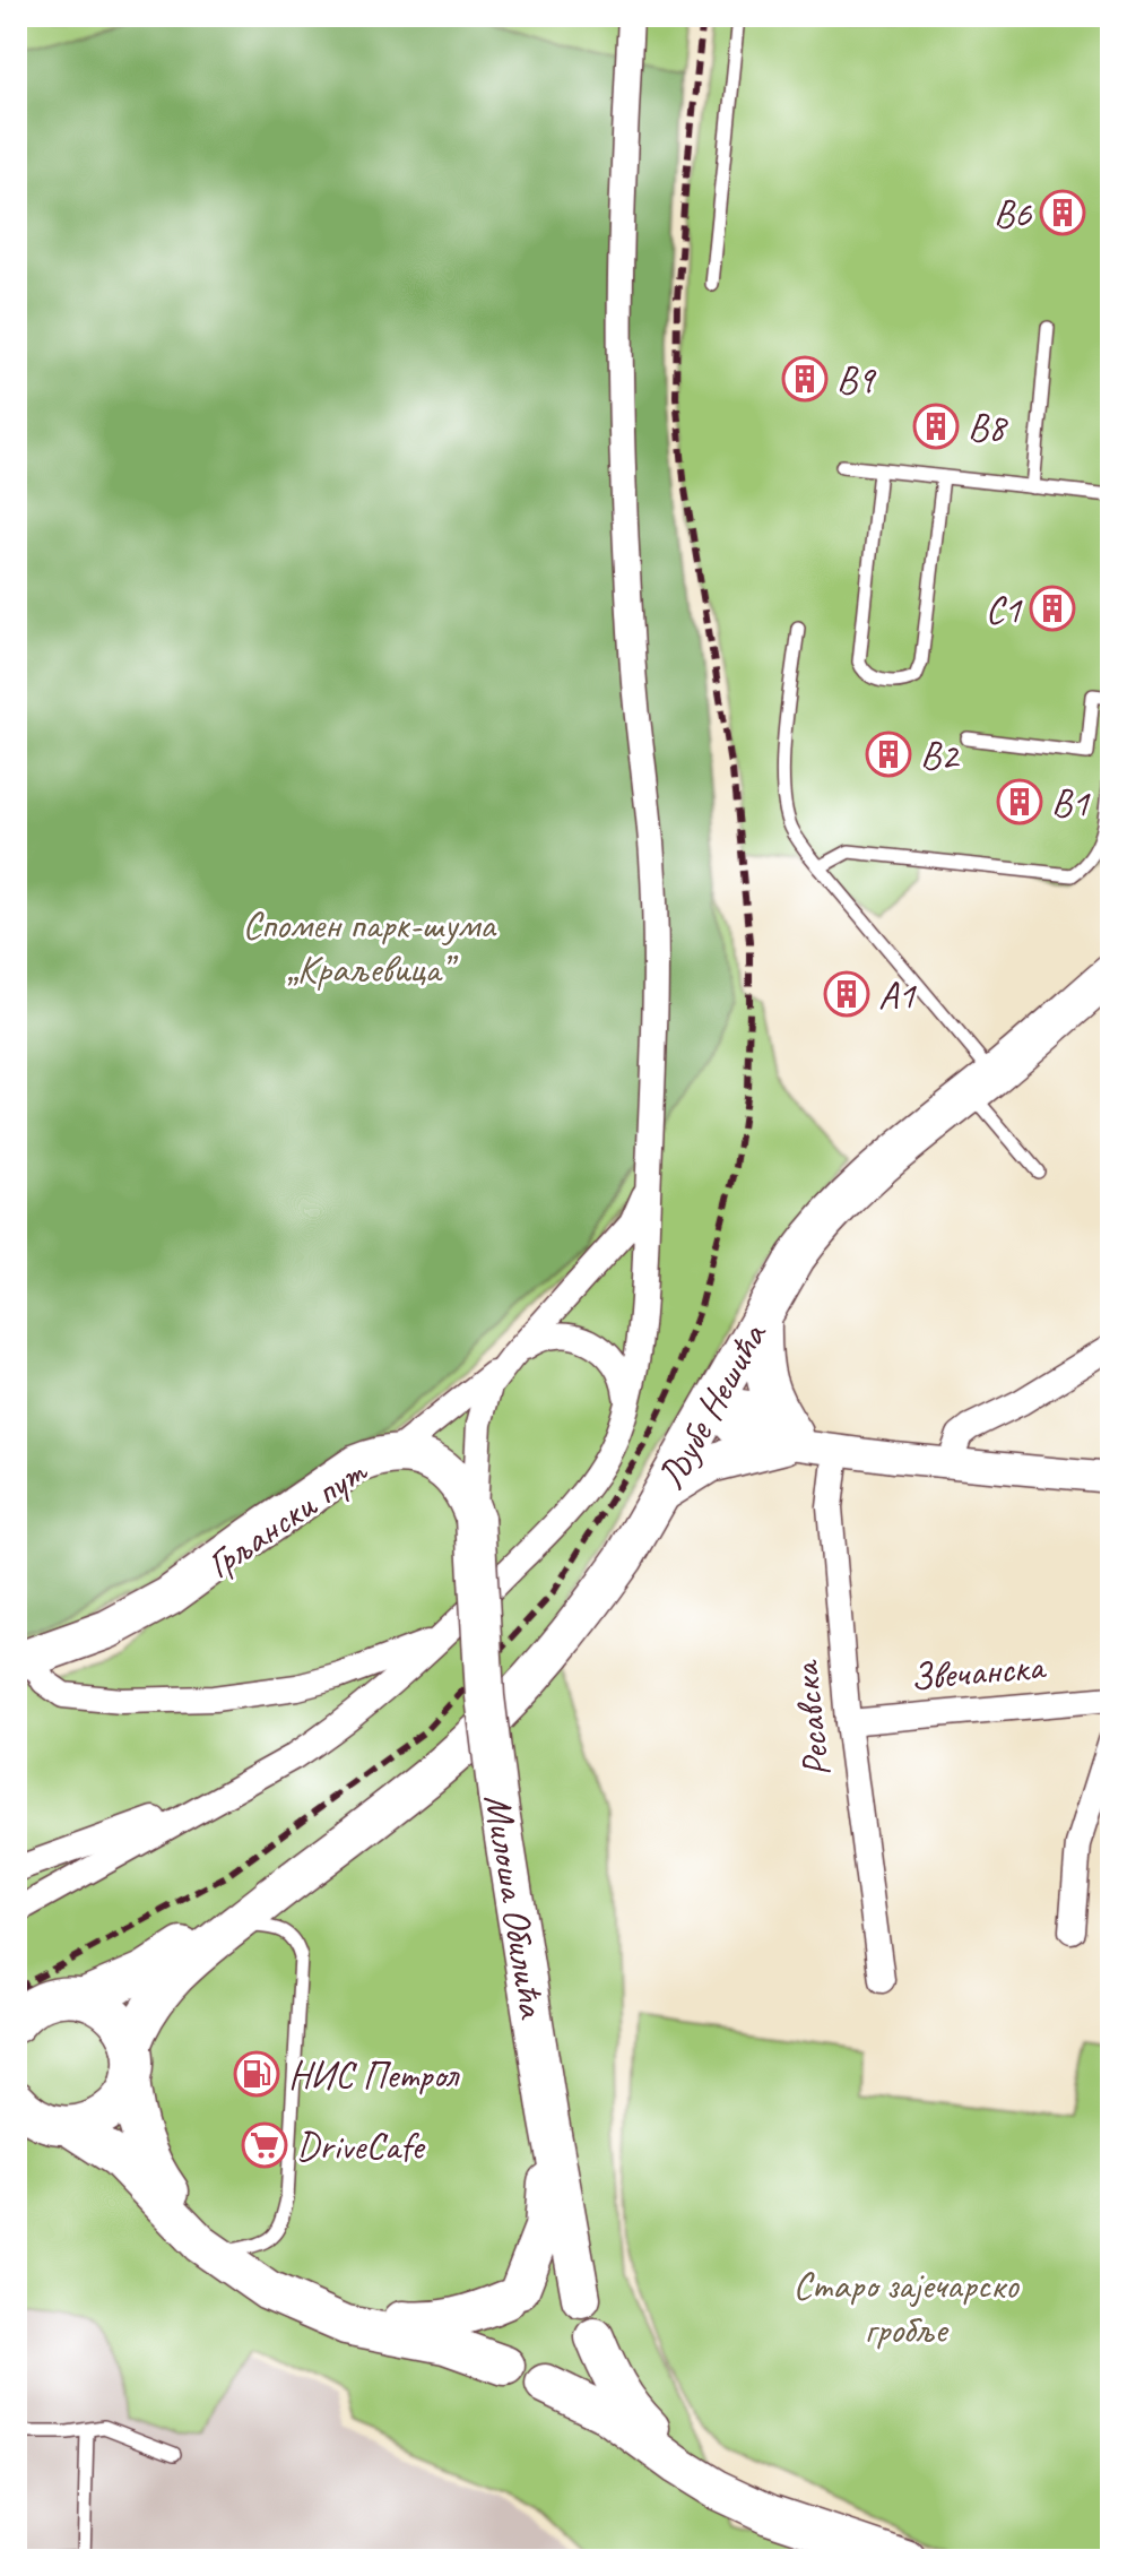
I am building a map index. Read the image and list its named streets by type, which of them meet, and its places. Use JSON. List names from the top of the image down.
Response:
{
  "streets": {
    "main road": ["Љубе Нешића", "Грљански пут", "Милоша Обилића"],
    "street": ["Звечанска", "Ресавска"]
  },
  "crossings": [
    ["Грљански пут", "Милоша Обилића"],
    ["Звечанска", "Ресавска"]
  ],
  "parks": ["Спомен парк-шума „Краљевица”", "Старо зајечарско гробље"],
  "places": {
    "building": [
      "B6",
      "B9",
      "B8",
      "C1",
      "B2",
      "B1",
      "A1"
    ],
    "fuel station": ["НИС Петрол"],
    "supermarket": ["DriveCafe"]
  }
}
